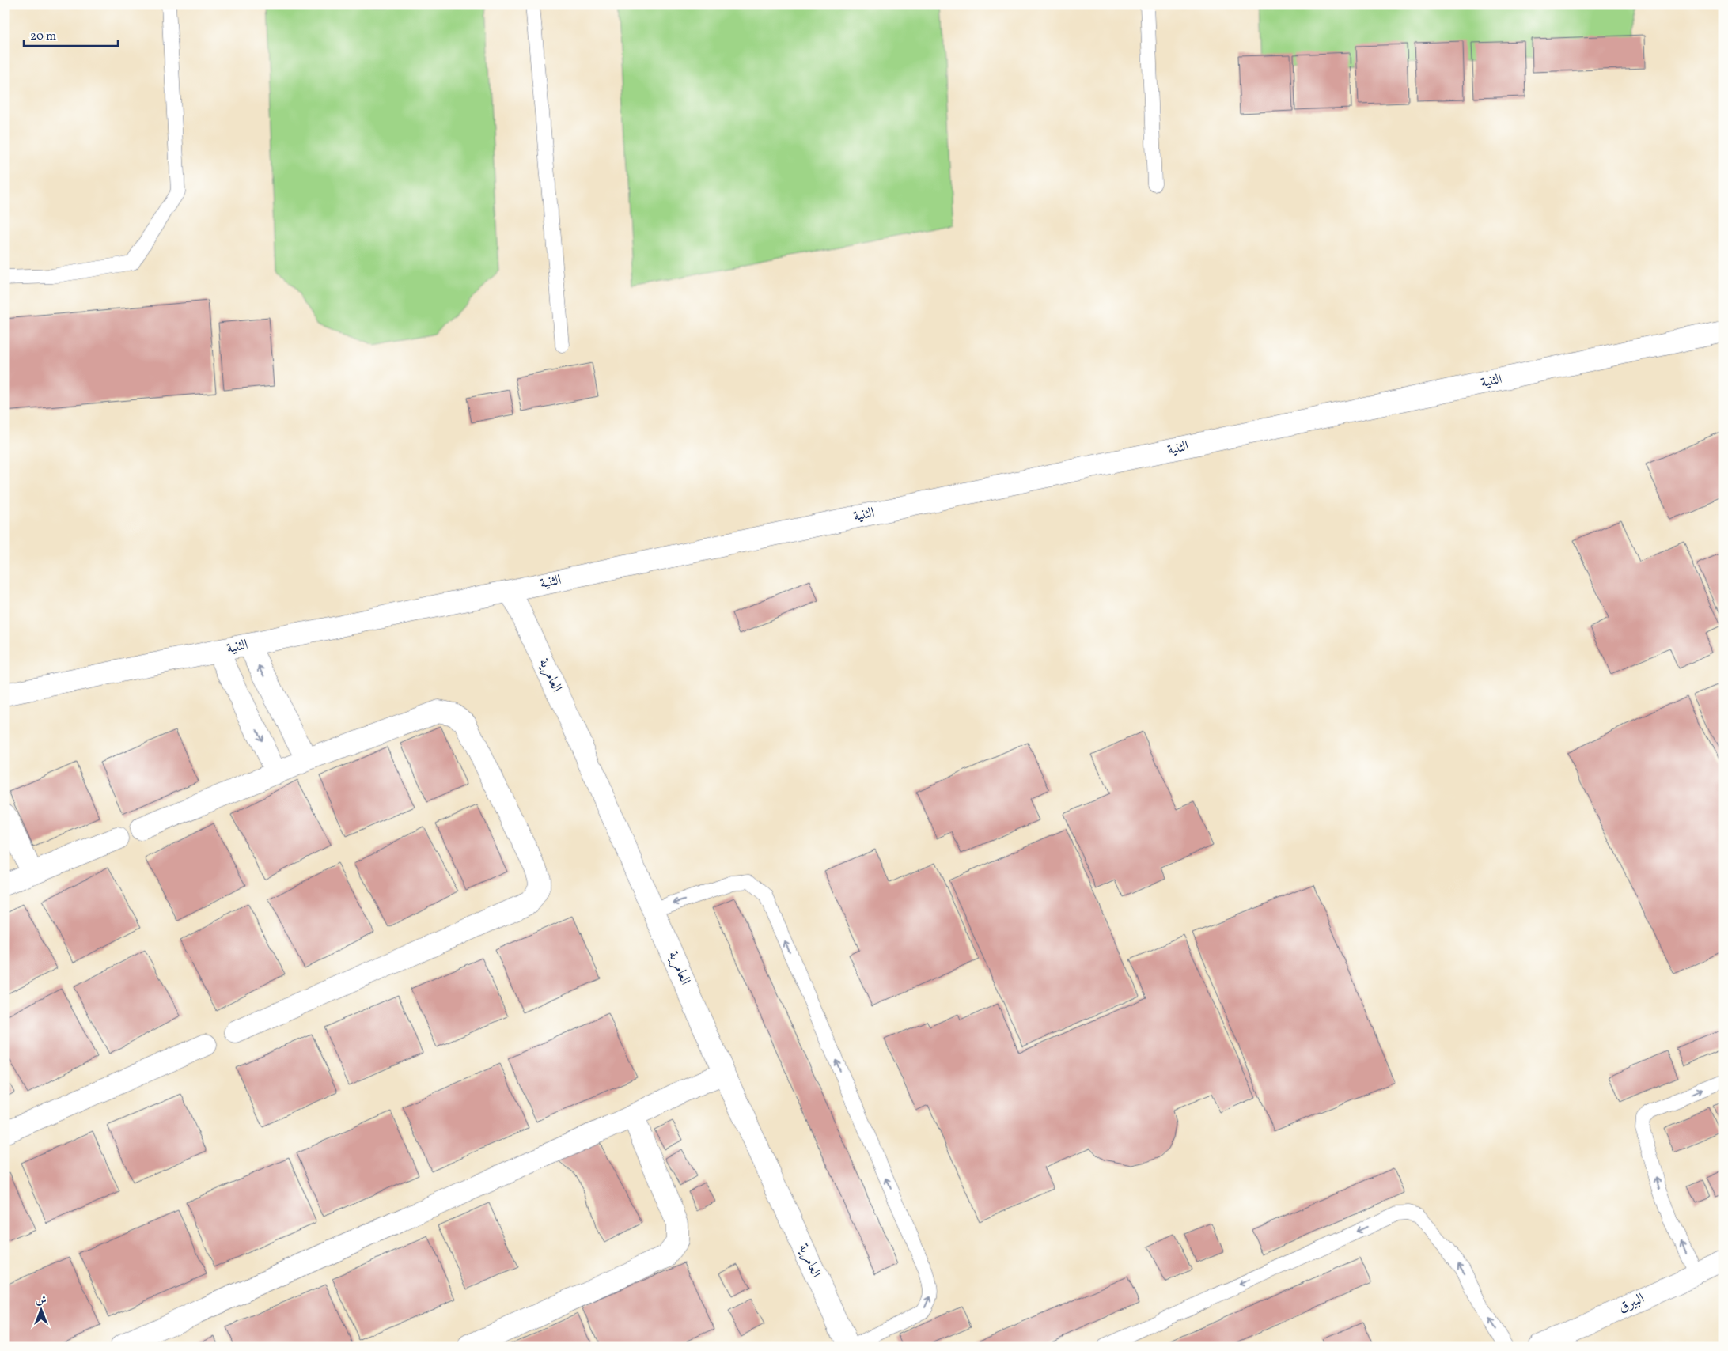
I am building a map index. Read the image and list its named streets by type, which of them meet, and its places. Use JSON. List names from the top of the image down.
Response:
{
  "streets": {
    "street": ["الثنية", "العامرية", "البيرق"]
  },
  "crossings": [
    ["الثنية", "العامرية"]
  ],
  "scale_bar": "20 m",
  "north": "top"
}
